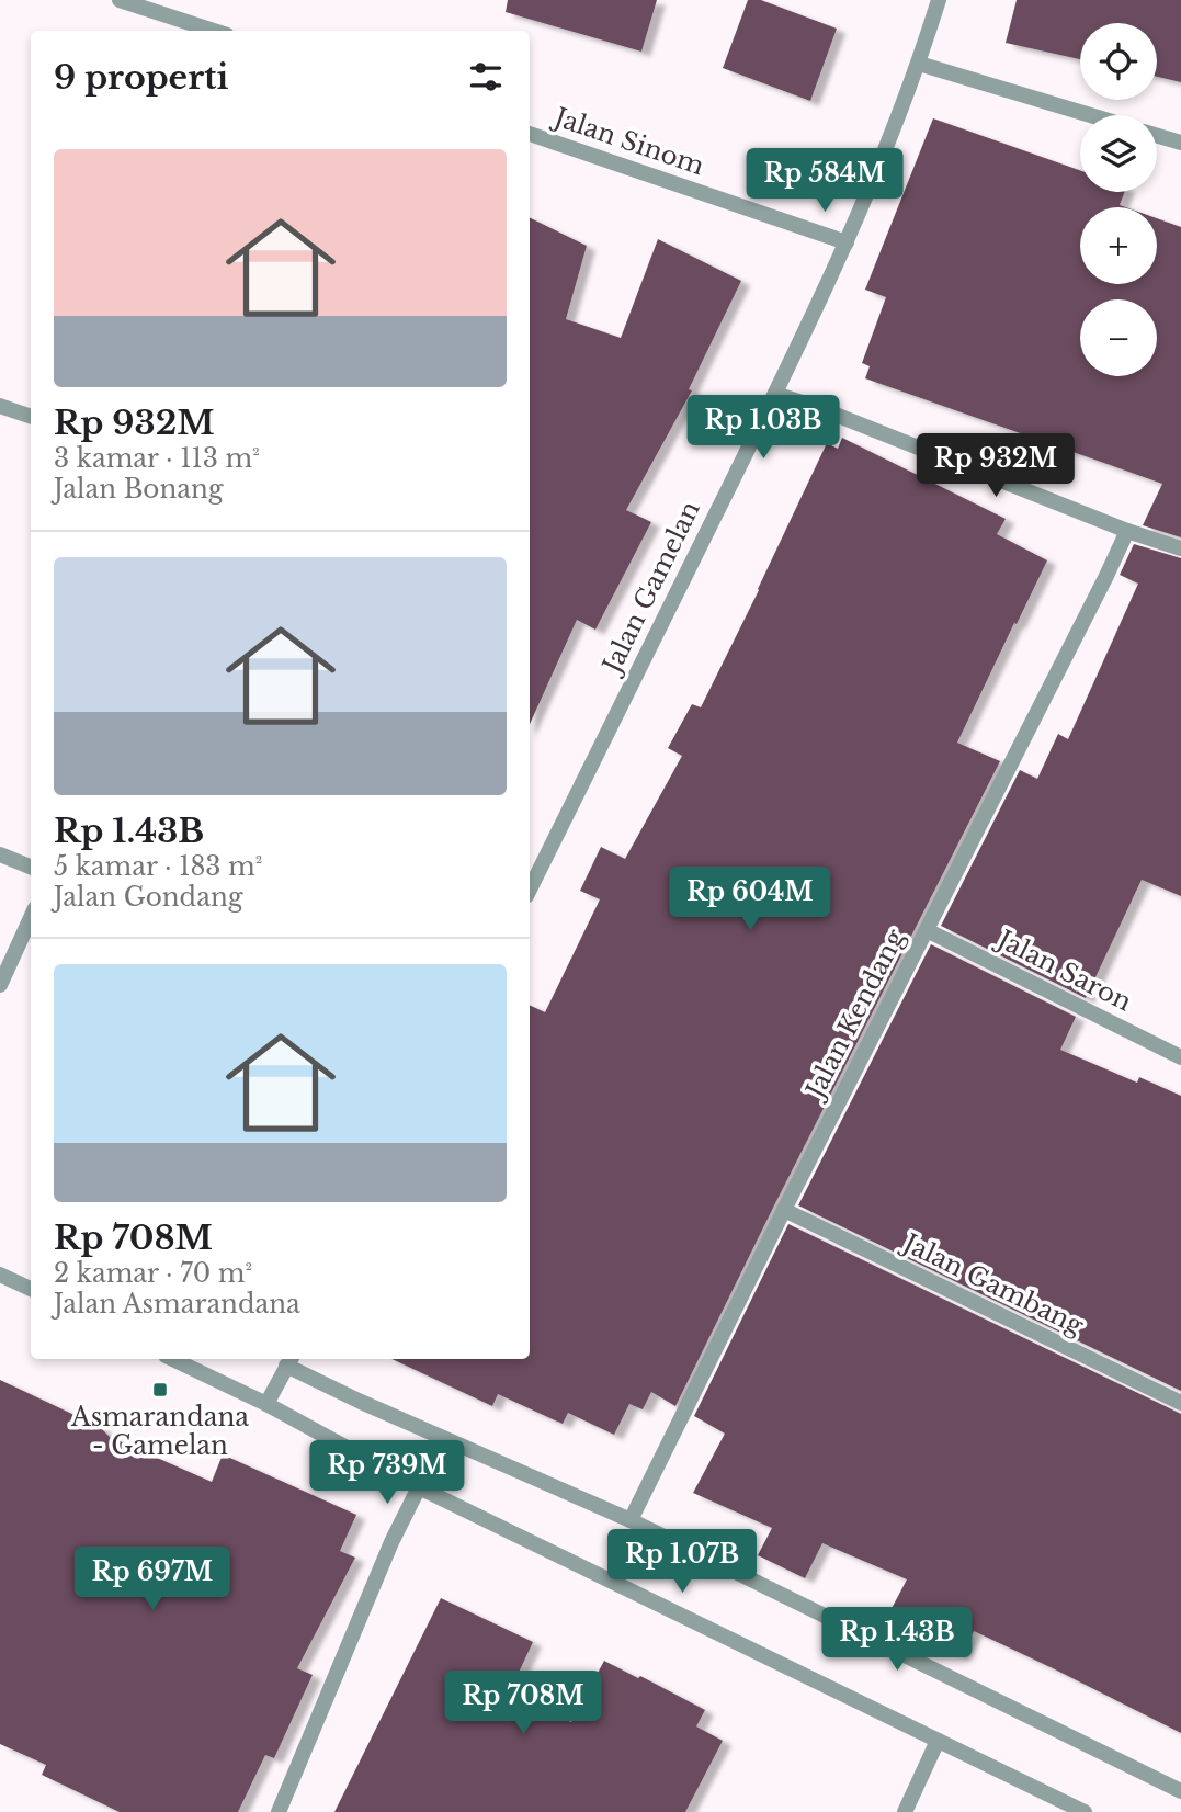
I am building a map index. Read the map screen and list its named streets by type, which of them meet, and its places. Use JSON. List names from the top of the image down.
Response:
{
  "streets": {
    "street": [
      "Jalan Sinom",
      "Jalan Gamelan",
      "Jalan Saron",
      "Jalan Kendang",
      "Jalan Gambang"
    ]
  },
  "crossings": [
    ["Jalan Sinom", "Jalan Gamelan"],
    ["Jalan Saron", "Jalan Kendang"],
    ["Jalan Kendang", "Jalan Gambang"]
  ],
  "places": {
    "transit": ["Asmarandana - Gamelan"]
  },
  "page": {
    "map_buttons": ["+", "−"],
    "heading": "9 properti",
    "list": [
      {
        "name": "Rp 932M",
        "note": "3 kamar · 113 m² · Jalan Bonang"
      },
      {
        "name": "Rp 1.43B",
        "note": "5 kamar · 183 m² · Jalan Gondang"
      },
      {
        "name": "Rp 708M",
        "note": "2 kamar · 70 m² · Jalan Asmarandana"
      }
    ],
    "price": [
      "Rp 584M",
      "Rp 1.03B",
      "Rp 932M",
      "Rp 604M",
      "Rp 739M",
      "Rp 1.07B",
      "Rp 697M",
      "Rp 1.43B",
      "Rp 708M"
    ]
  }
}
